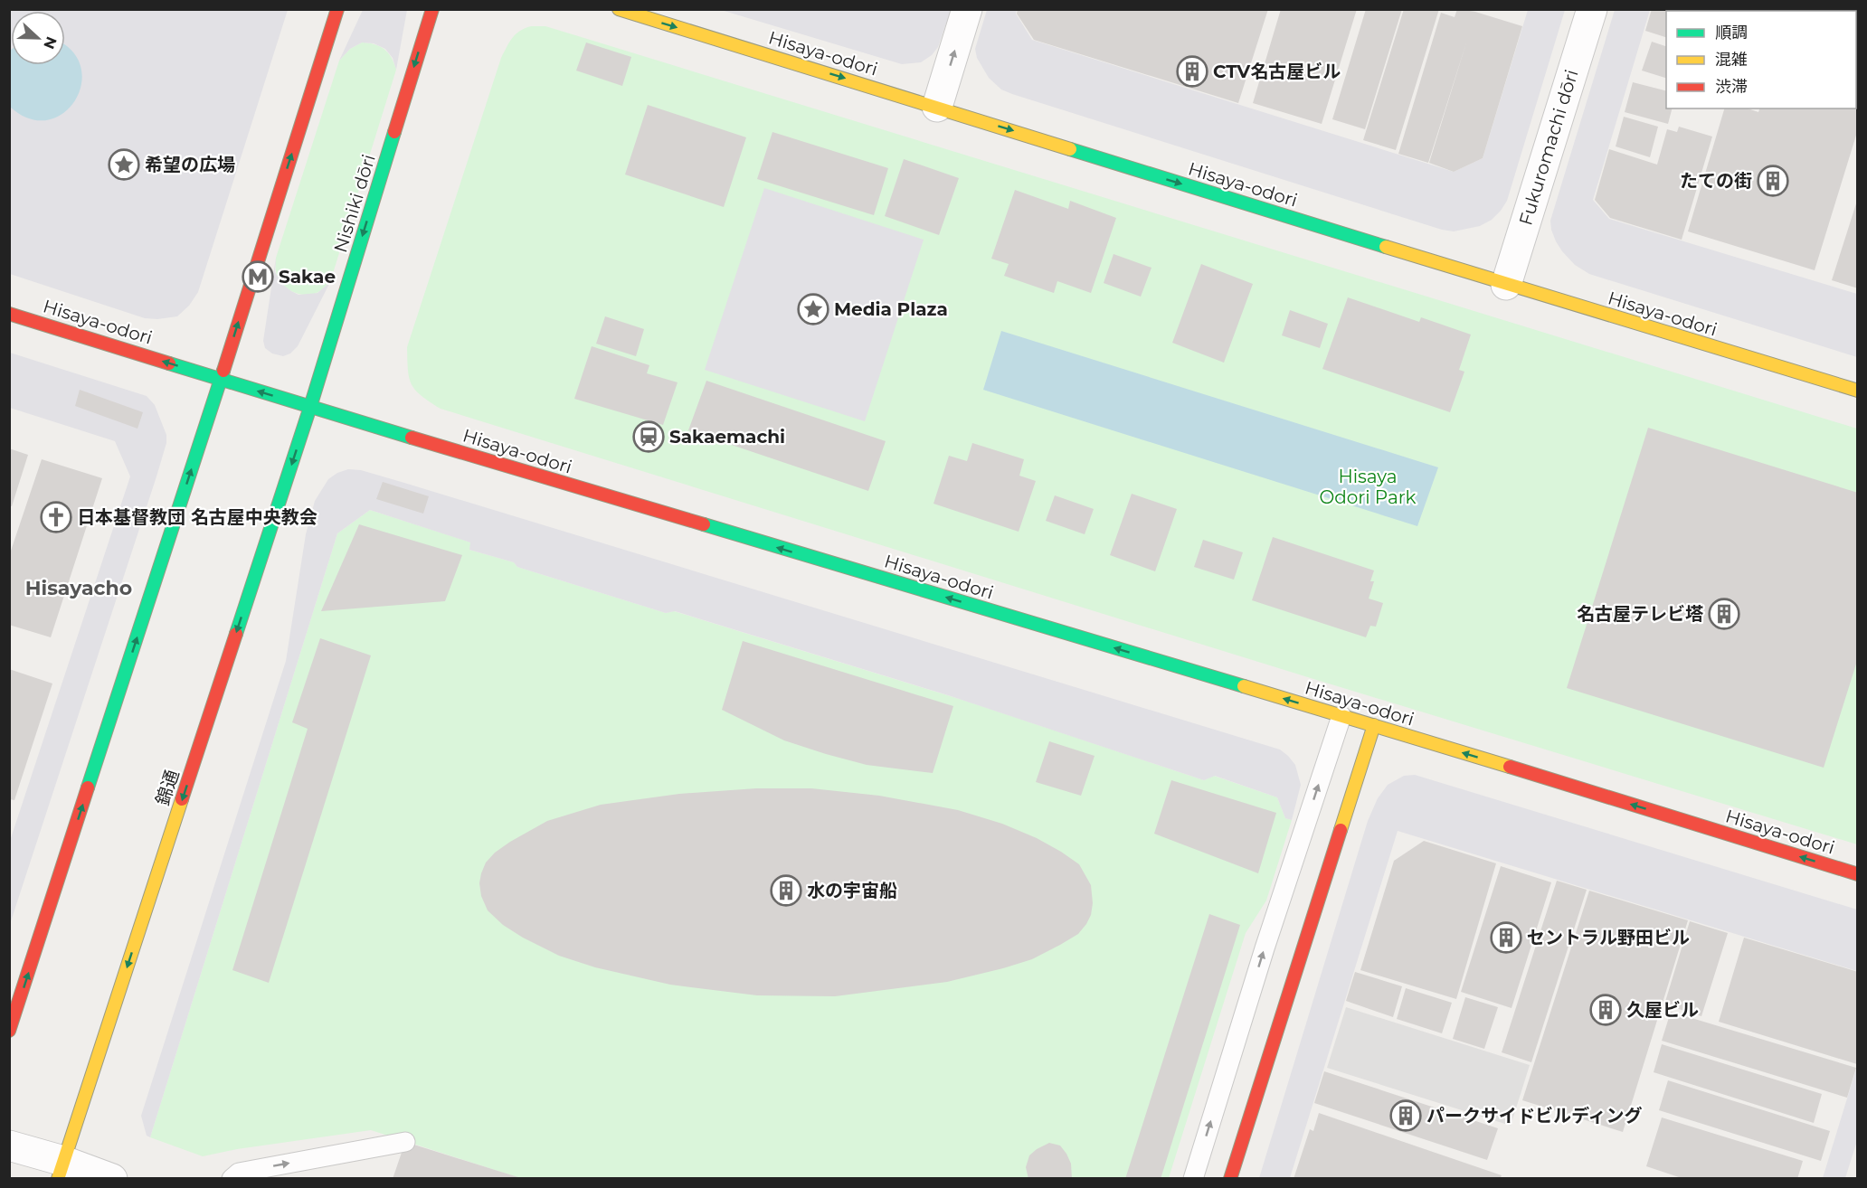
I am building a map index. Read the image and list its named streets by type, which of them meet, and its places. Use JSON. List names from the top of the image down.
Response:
{
  "streets": {
    "street": [
      "Hisaya-odori",
      "Fukuromachi dōri",
      "Nishiki dōri",
      "錦通"
    ]
  },
  "crossings": [
    ["Hisaya-odori", "Fukuromachi dōri"],
    ["Hisaya-odori", "Nishiki dōri"],
    ["Hisaya-odori", "錦通"],
    ["Nishiki dōri", "錦通"]
  ],
  "districts": ["Hisayacho"],
  "parks": ["Hisaya Odori Park"],
  "places": {
    "building": [
      "CTV名古屋ビル",
      "たての街",
      "名古屋テレビ塔",
      "水の宇宙船",
      "セントラル野田ビル",
      "久屋ビル",
      "パークサイドビルディング"
    ],
    "place": ["希望の広場", "Media Plaza"],
    "metro station": ["Sakae"],
    "station": ["Sakaemachi"],
    "church": ["日本基督教団 名古屋中央教会"]
  },
  "legend": ["順調", "混雑", "渋滞"],
  "north": "right"
}
